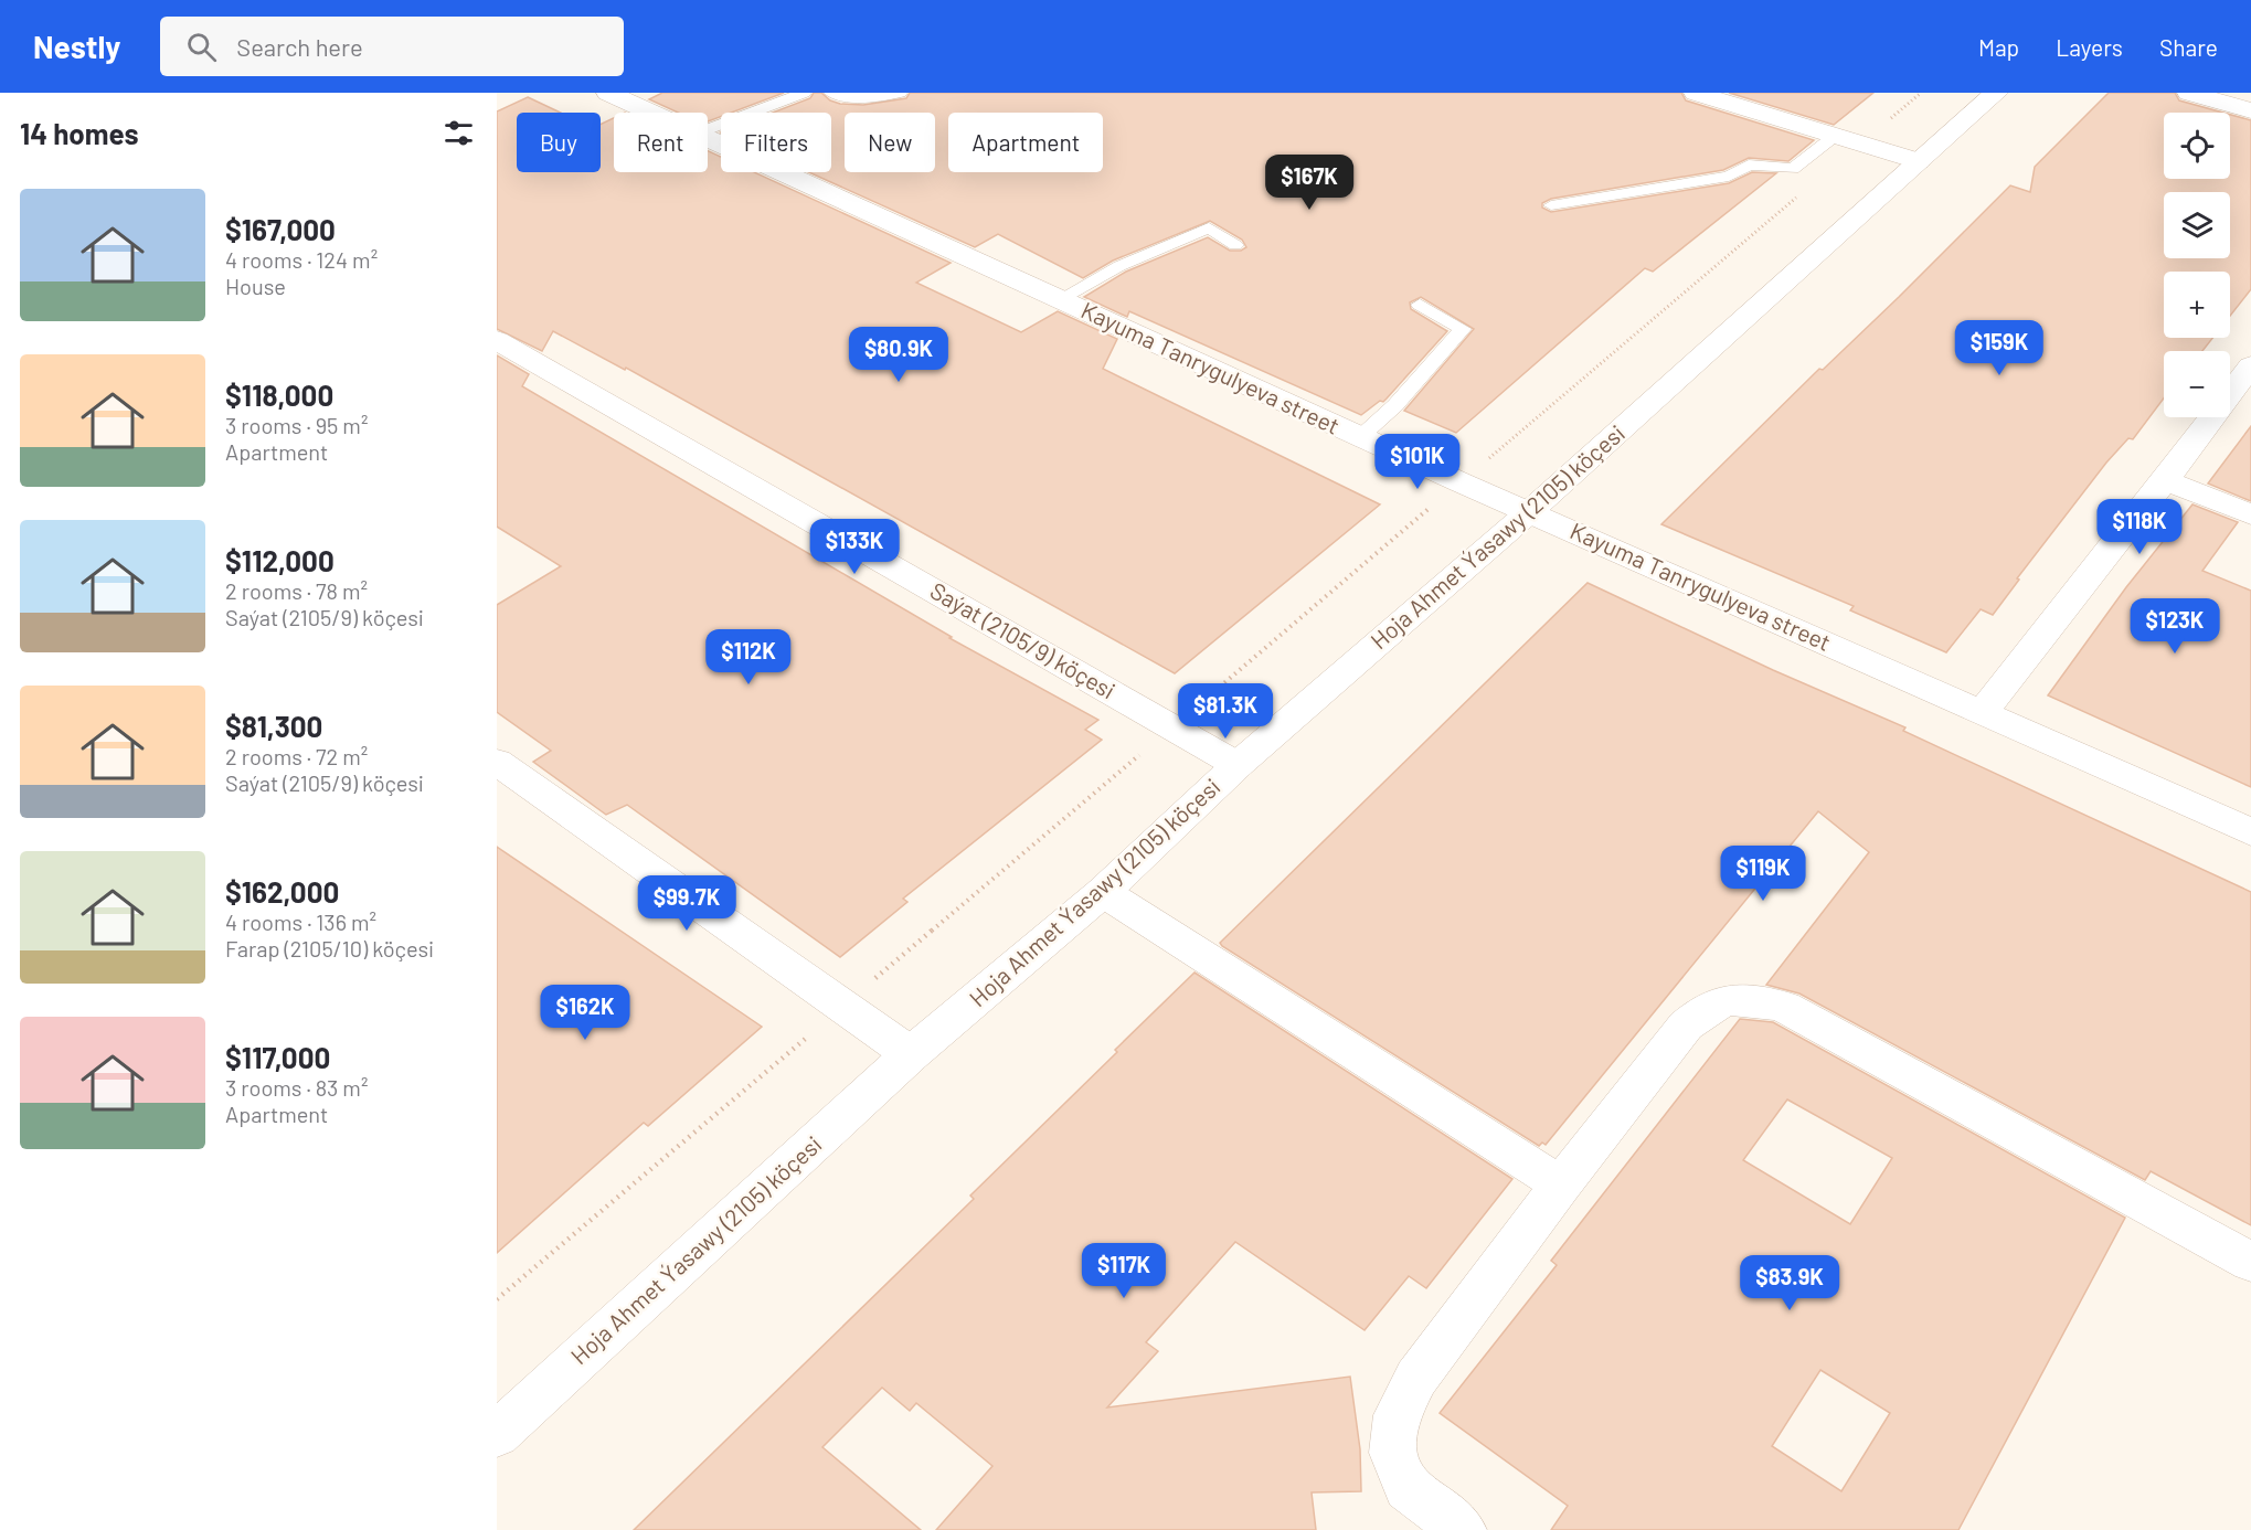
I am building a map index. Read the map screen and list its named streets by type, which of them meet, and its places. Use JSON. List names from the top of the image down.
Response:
{
  "streets": {
    "street": ["Kayuma Tanrygulyeva street", "Hoja Ahmet Ýasawy (2105) köçesi", "Saýat (2105/9) köçesi"]
  },
  "crossings": [
    ["Kayuma Tanrygulyeva street", "Hoja Ahmet Ýasawy (2105) köçesi"],
    ["Hoja Ahmet Ýasawy (2105) köçesi", "Saýat (2105/9) köçesi"]
  ],
  "page": {
    "header": "Nestly",
    "search": "Search here",
    "nav": ["Map", "Layers", "Share"],
    "heading": "14 homes",
    "map_buttons": ["+", "−"],
    "chip": [
      "Buy",
      "Rent",
      "Filters",
      "New",
      "Apartment"
    ],
    "price": [
      "$167K",
      "$159K",
      "$80.9K",
      "$101K",
      "$118K",
      "$133K",
      "$123K",
      "$112K",
      "$81.3K",
      "$119K",
      "$99.7K",
      "$162K",
      "$117K",
      "$83.9K"
    ],
    "list": [
      {
        "name": "$167,000",
        "note": "4 rooms · 124 m² · House"
      },
      {
        "name": "$118,000",
        "note": "3 rooms · 95 m² · Apartment"
      },
      {
        "name": "$112,000",
        "note": "2 rooms · 78 m² · Saýat (2105/9) köçesi"
      },
      {
        "name": "$81,300",
        "note": "2 rooms · 72 m² · Saýat (2105/9) köçesi"
      },
      {
        "name": "$162,000",
        "note": "4 rooms · 136 m² · Farap (2105/10) köçesi"
      },
      {
        "name": "$117,000",
        "note": "3 rooms · 83 m² · Apartment"
      }
    ]
  }
}
